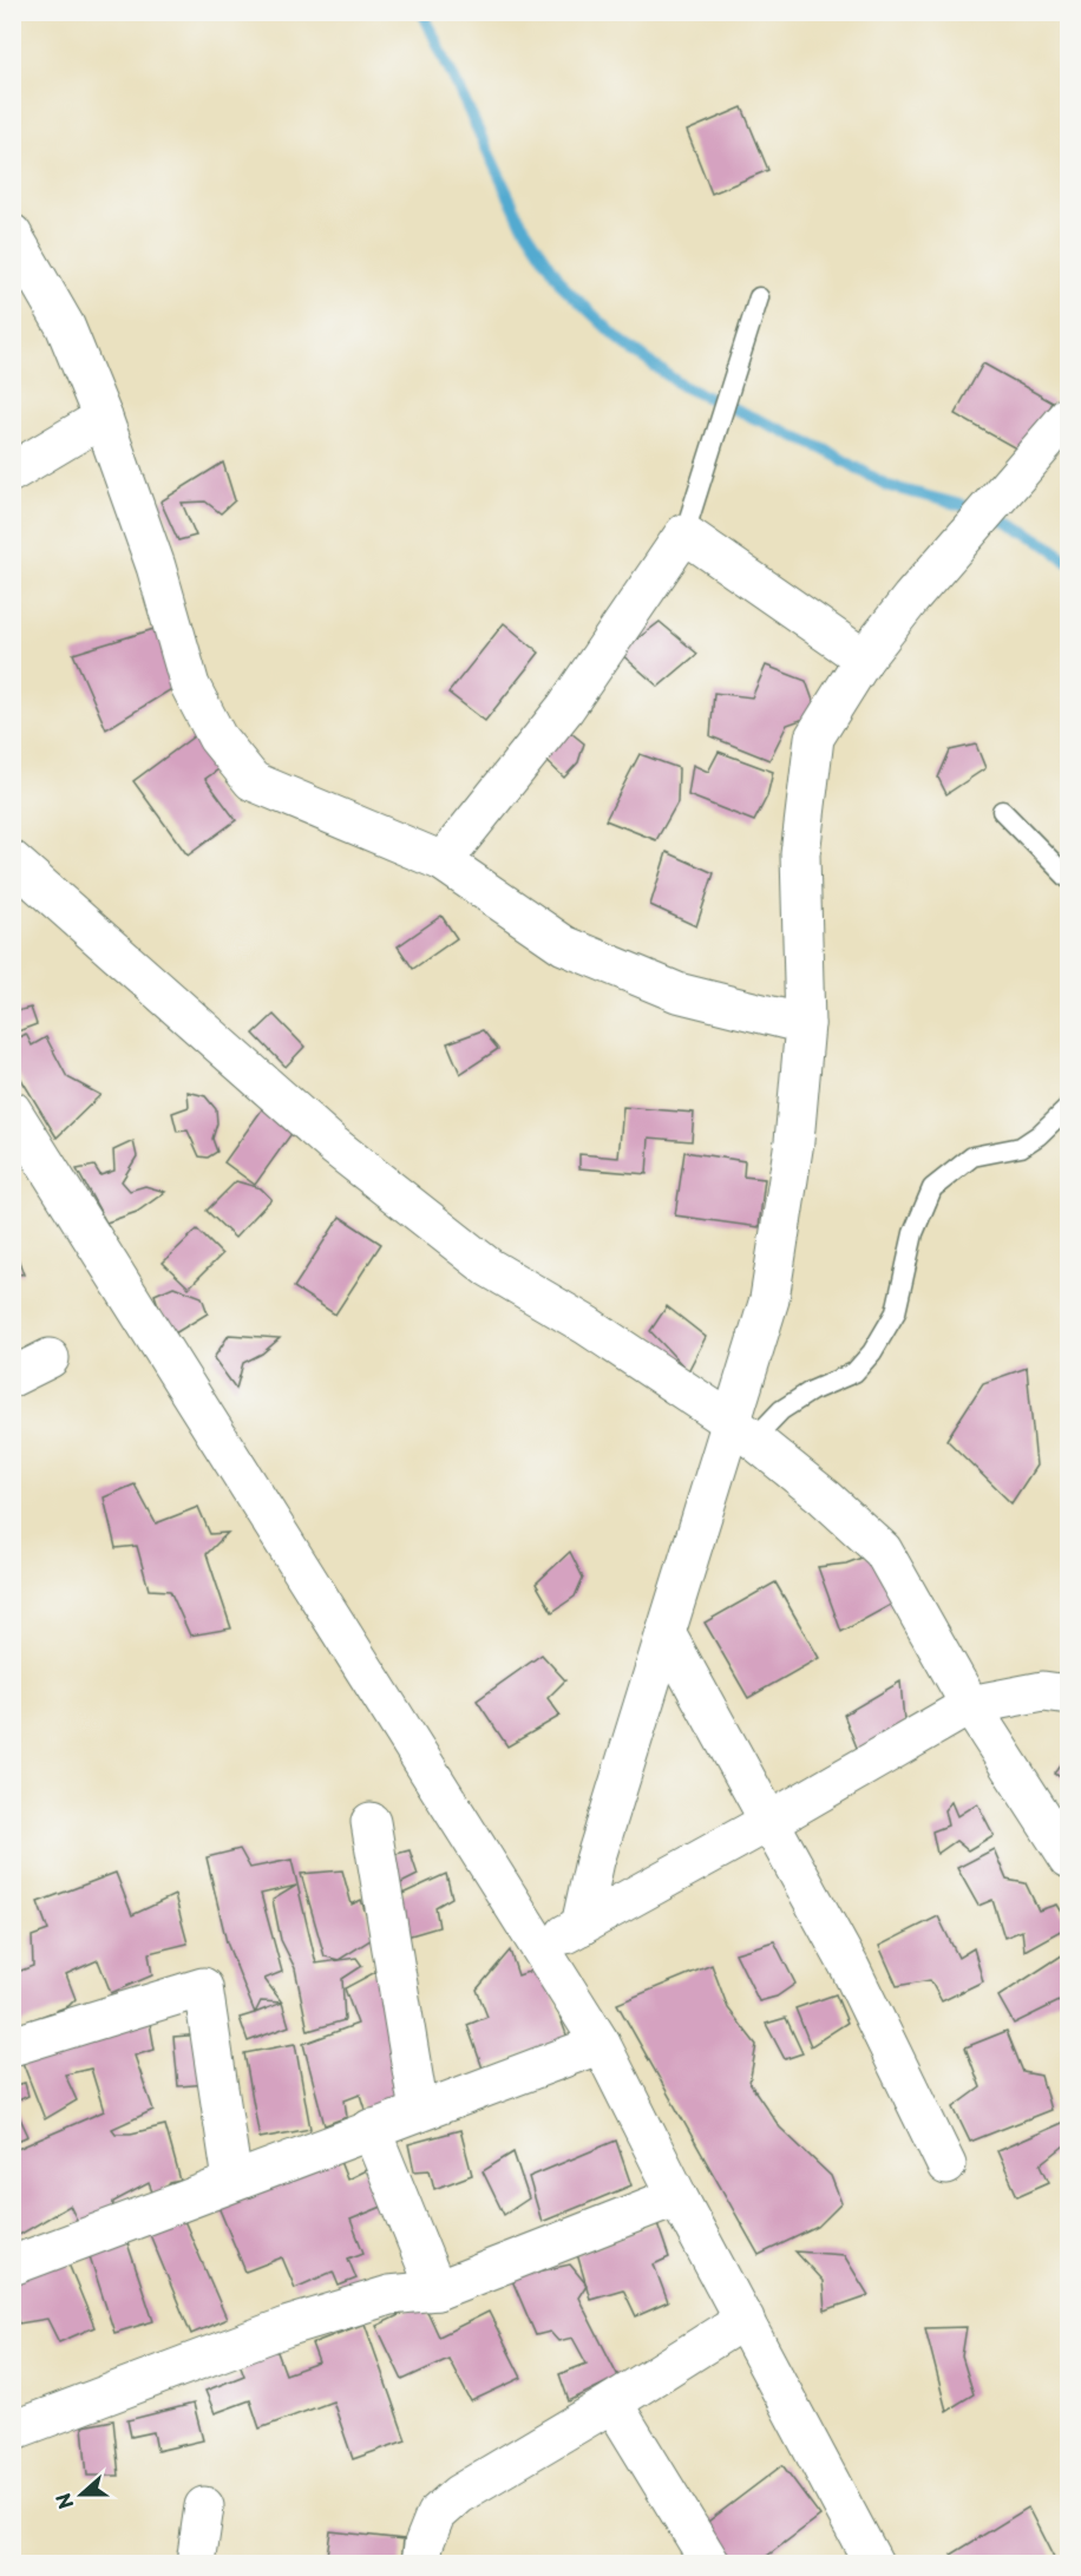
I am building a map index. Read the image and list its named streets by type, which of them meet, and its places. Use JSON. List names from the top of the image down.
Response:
{
  "north": "left"
}
